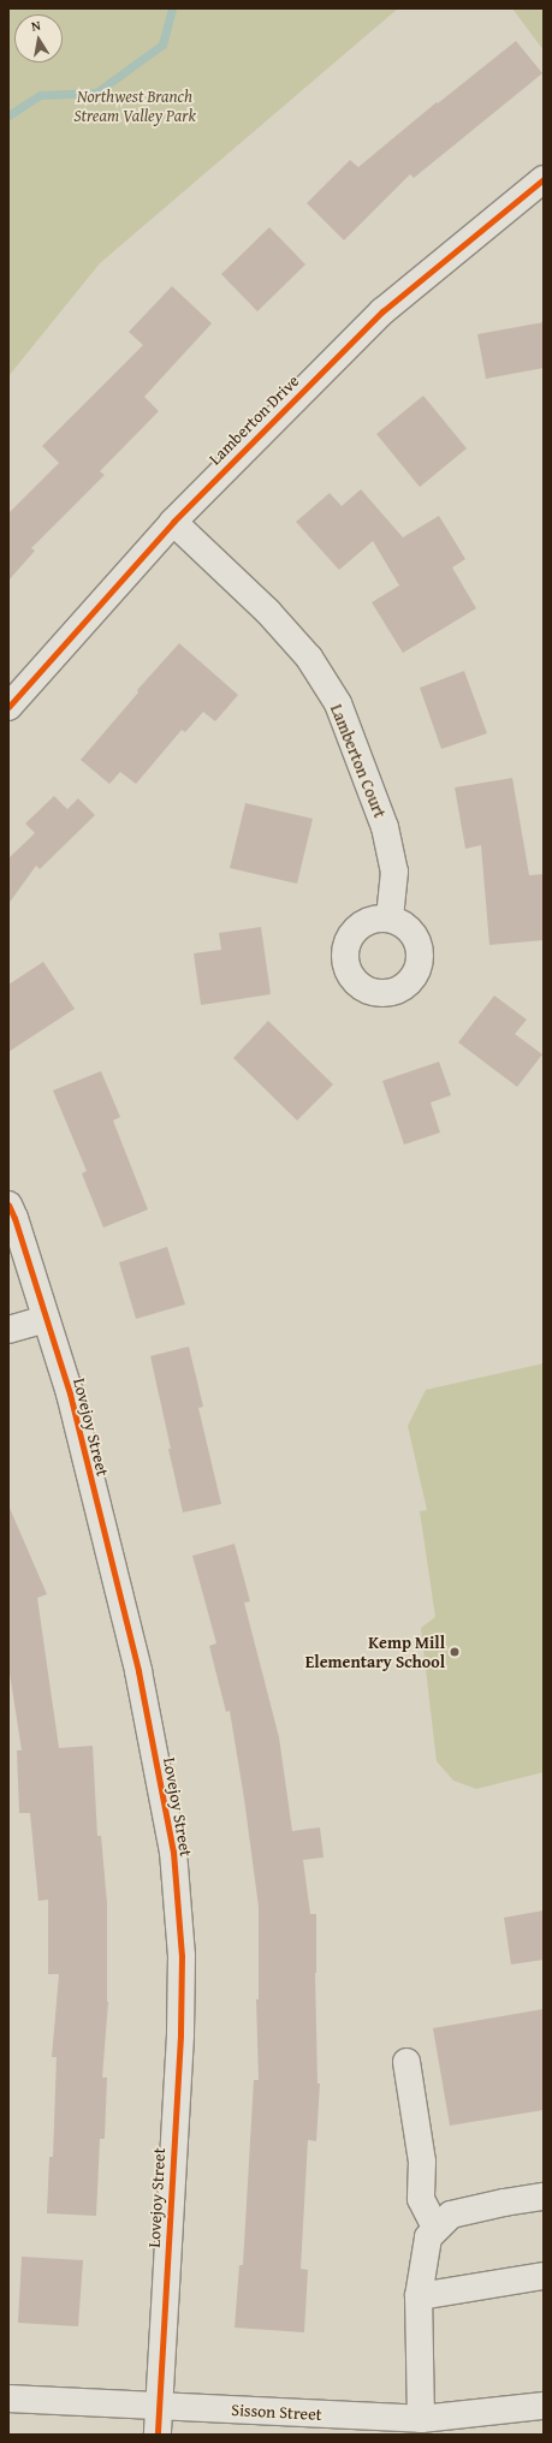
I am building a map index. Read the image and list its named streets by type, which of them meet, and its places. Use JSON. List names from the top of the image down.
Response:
{
  "streets": {
    "street": [
      "Lamberton Drive",
      "Lamberton Court",
      "Lovejoy Street",
      "Sisson Street"
    ]
  },
  "crossings": [
    ["Lamberton Drive", "Lamberton Court"],
    ["Lovejoy Street", "Sisson Street"]
  ],
  "parks": ["Northwest Branch Stream Valley Park"],
  "places": ["Kemp Mill Elementary School"],
  "north": "top"
}
